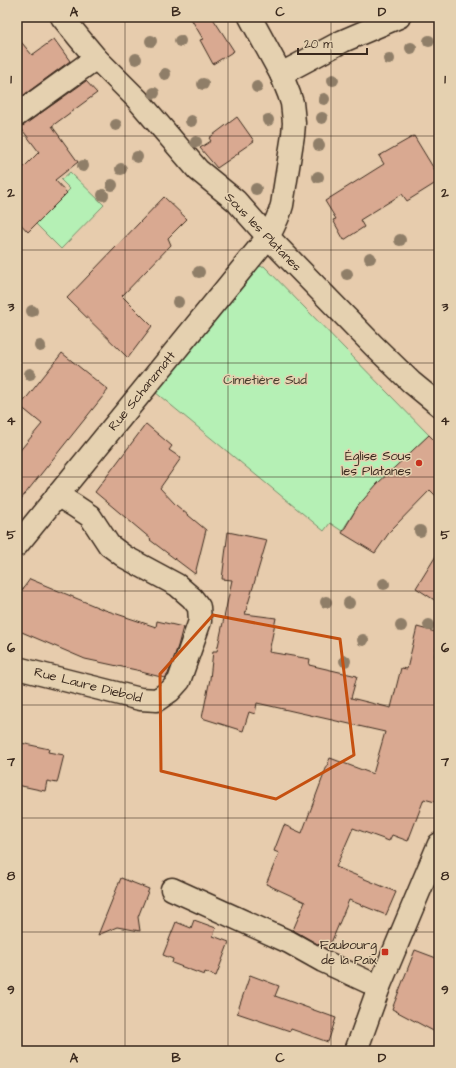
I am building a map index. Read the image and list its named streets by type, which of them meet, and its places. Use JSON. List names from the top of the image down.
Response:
{
  "streets": {
    "street": ["Sous les Platanes", "Rue Schanzmatt", "Rue Laure Diebold"]
  },
  "crossings": [
    ["Sous les Platanes", "Rue Schanzmatt"],
    ["Rue Schanzmatt", "Rue Laure Diebold"]
  ],
  "parks": ["Cimetière Sud"],
  "places": {
    "other": ["Église Sous les Platanes"],
    "transit": ["Faubourg de la Paix"]
  },
  "scale_bar": "20 m",
  "grid": {
    "columns": [
      "A",
      "B",
      "C",
      "D"
    ],
    "rows": [
      "1",
      "2",
      "3",
      "4",
      "5",
      "6",
      "7",
      "8",
      "9"
    ]
  }
}
